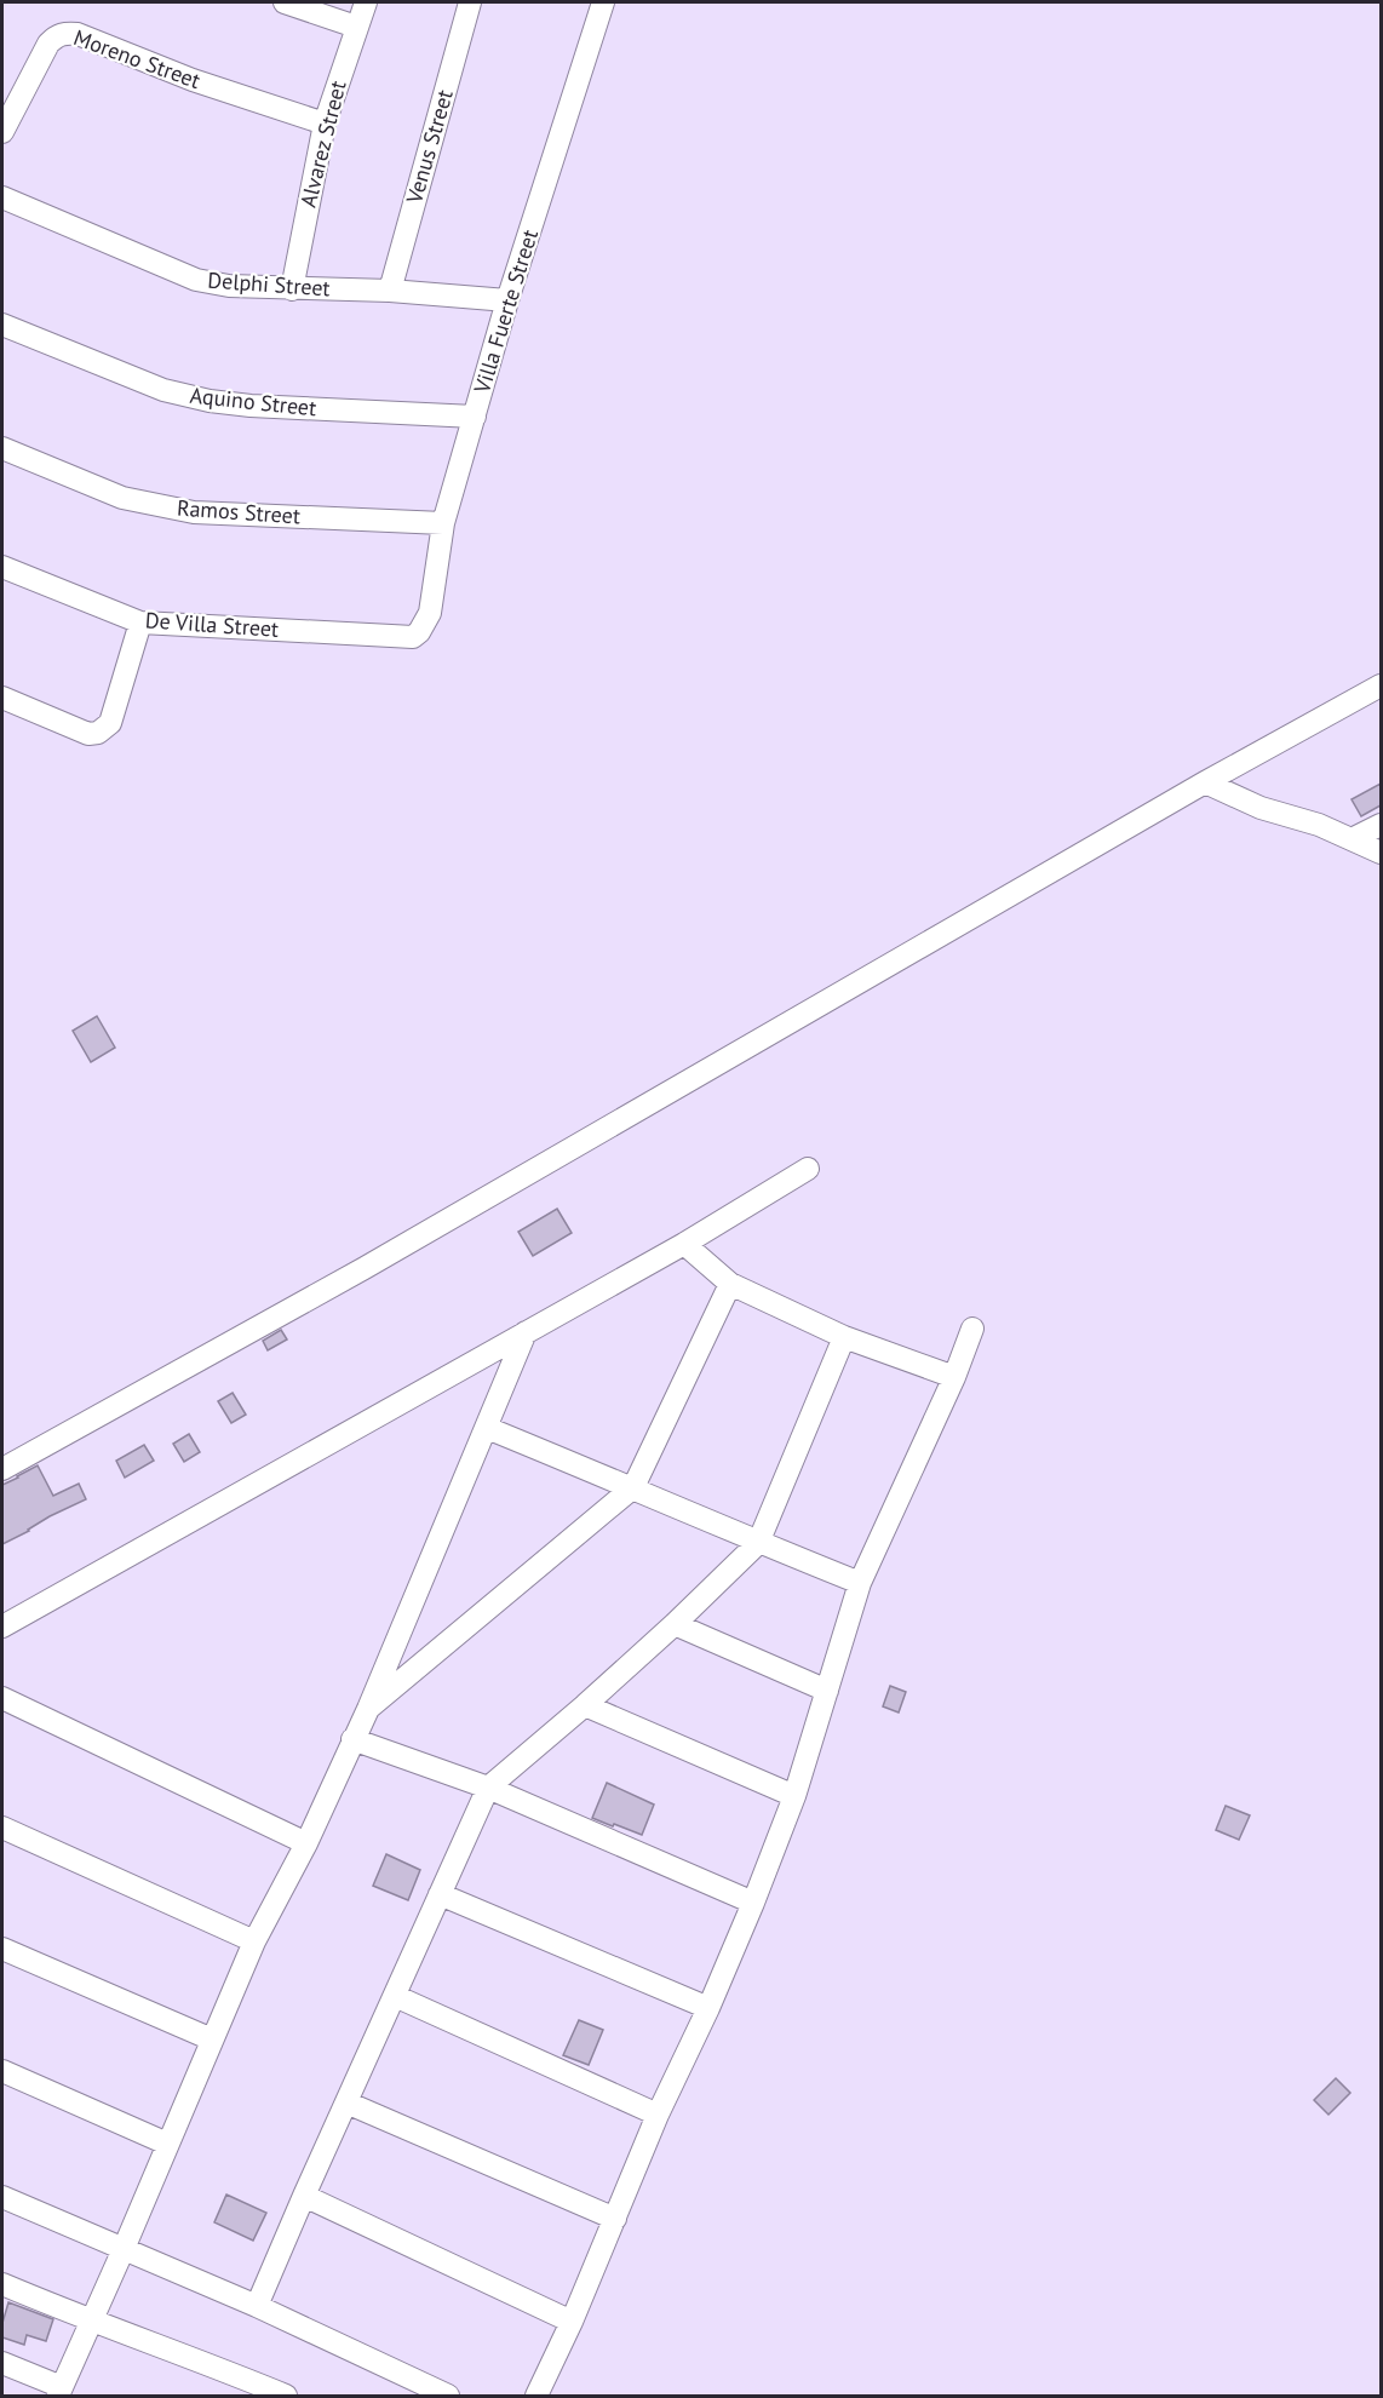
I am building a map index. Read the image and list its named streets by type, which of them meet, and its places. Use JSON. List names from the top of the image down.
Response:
{
  "streets": {
    "street": [
      "Moreno Street",
      "Alvarez Street",
      "Venus Street",
      "Delphi Street",
      "Villa Fuerte Street",
      "Aquino Street",
      "Ramos Street",
      "De Villa Street"
    ]
  },
  "crossings": [
    ["Moreno Street", "Alvarez Street"],
    ["Alvarez Street", "Delphi Street"],
    ["Venus Street", "Delphi Street"],
    ["Delphi Street", "Villa Fuerte Street"],
    ["Villa Fuerte Street", "Aquino Street"],
    ["Villa Fuerte Street", "Ramos Street"],
    ["Villa Fuerte Street", "De Villa Street"]
  ]
}
